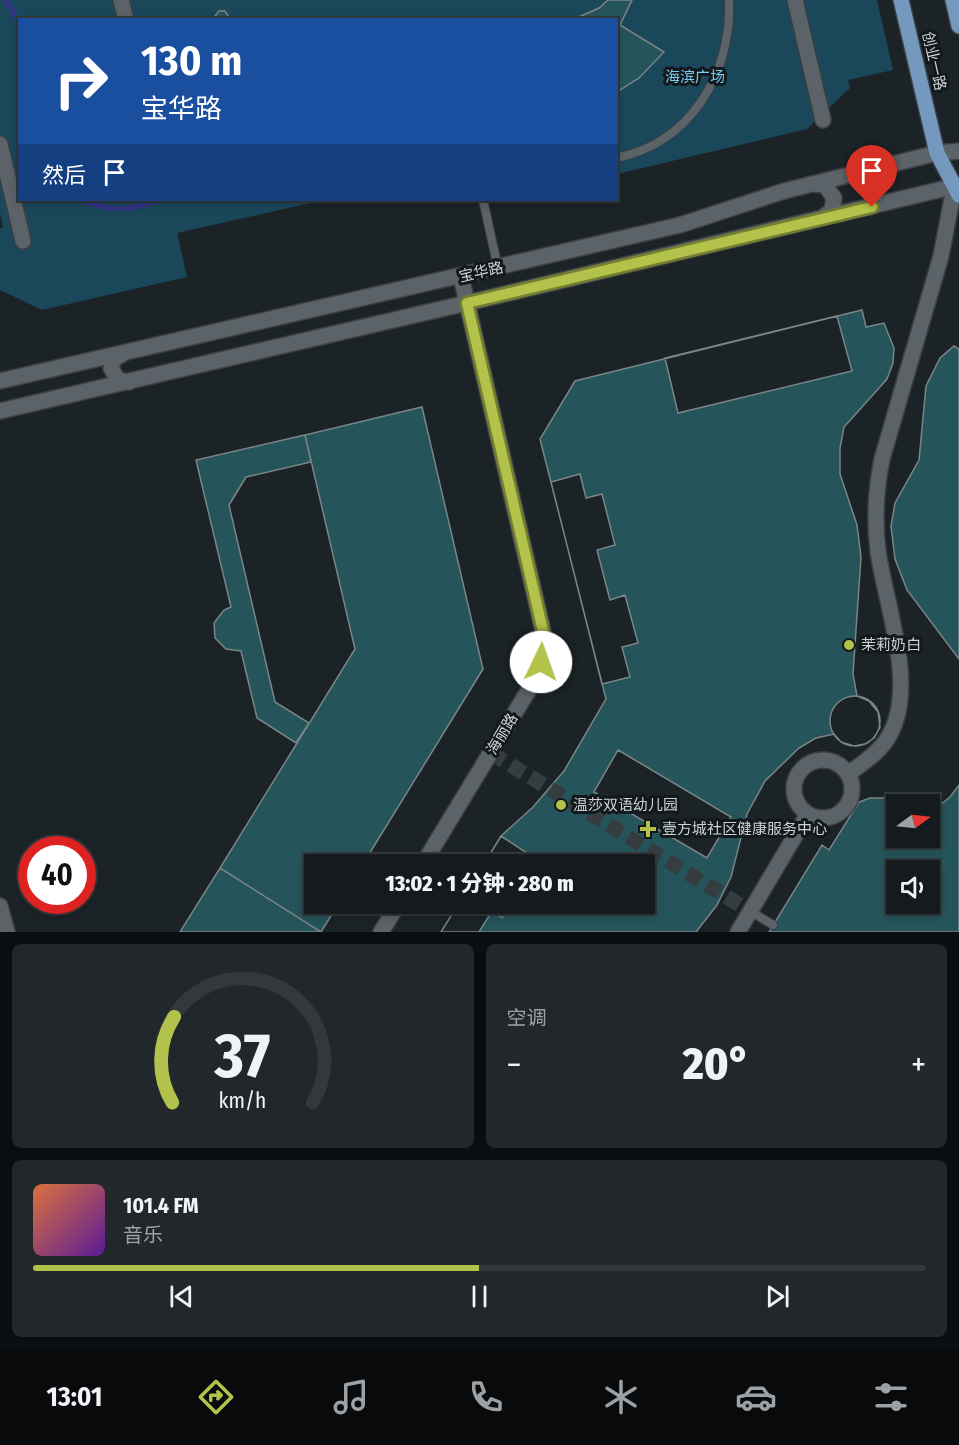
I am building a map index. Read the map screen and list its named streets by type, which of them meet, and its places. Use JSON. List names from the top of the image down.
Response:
{
  "streets": {
    "main road": ["创业一路", "宝华路", "海丽路"]
  },
  "crossings": [
    ["创业一路", "宝华路"],
    ["宝华路", "海丽路"]
  ],
  "parks": ["海滨广场"],
  "places": {
    "other": ["茉莉奶白", "温莎双语幼儿园"],
    "health": ["壹方城社区健康服务中心"]
  },
  "north": "right",
  "page": {
    "turn": ["130 m", "宝华路"],
    "then": "然后",
    "limit": "40",
    "trip": "13:02 · 1 分钟 · 280 m",
    "tile": "空调",
    "heat": ["−", "20°", "+"],
    "song": ["101.4 FM", "音乐"],
    "tabs": "13:01",
    "gauge": ["37", "km/h"]
  }
}
